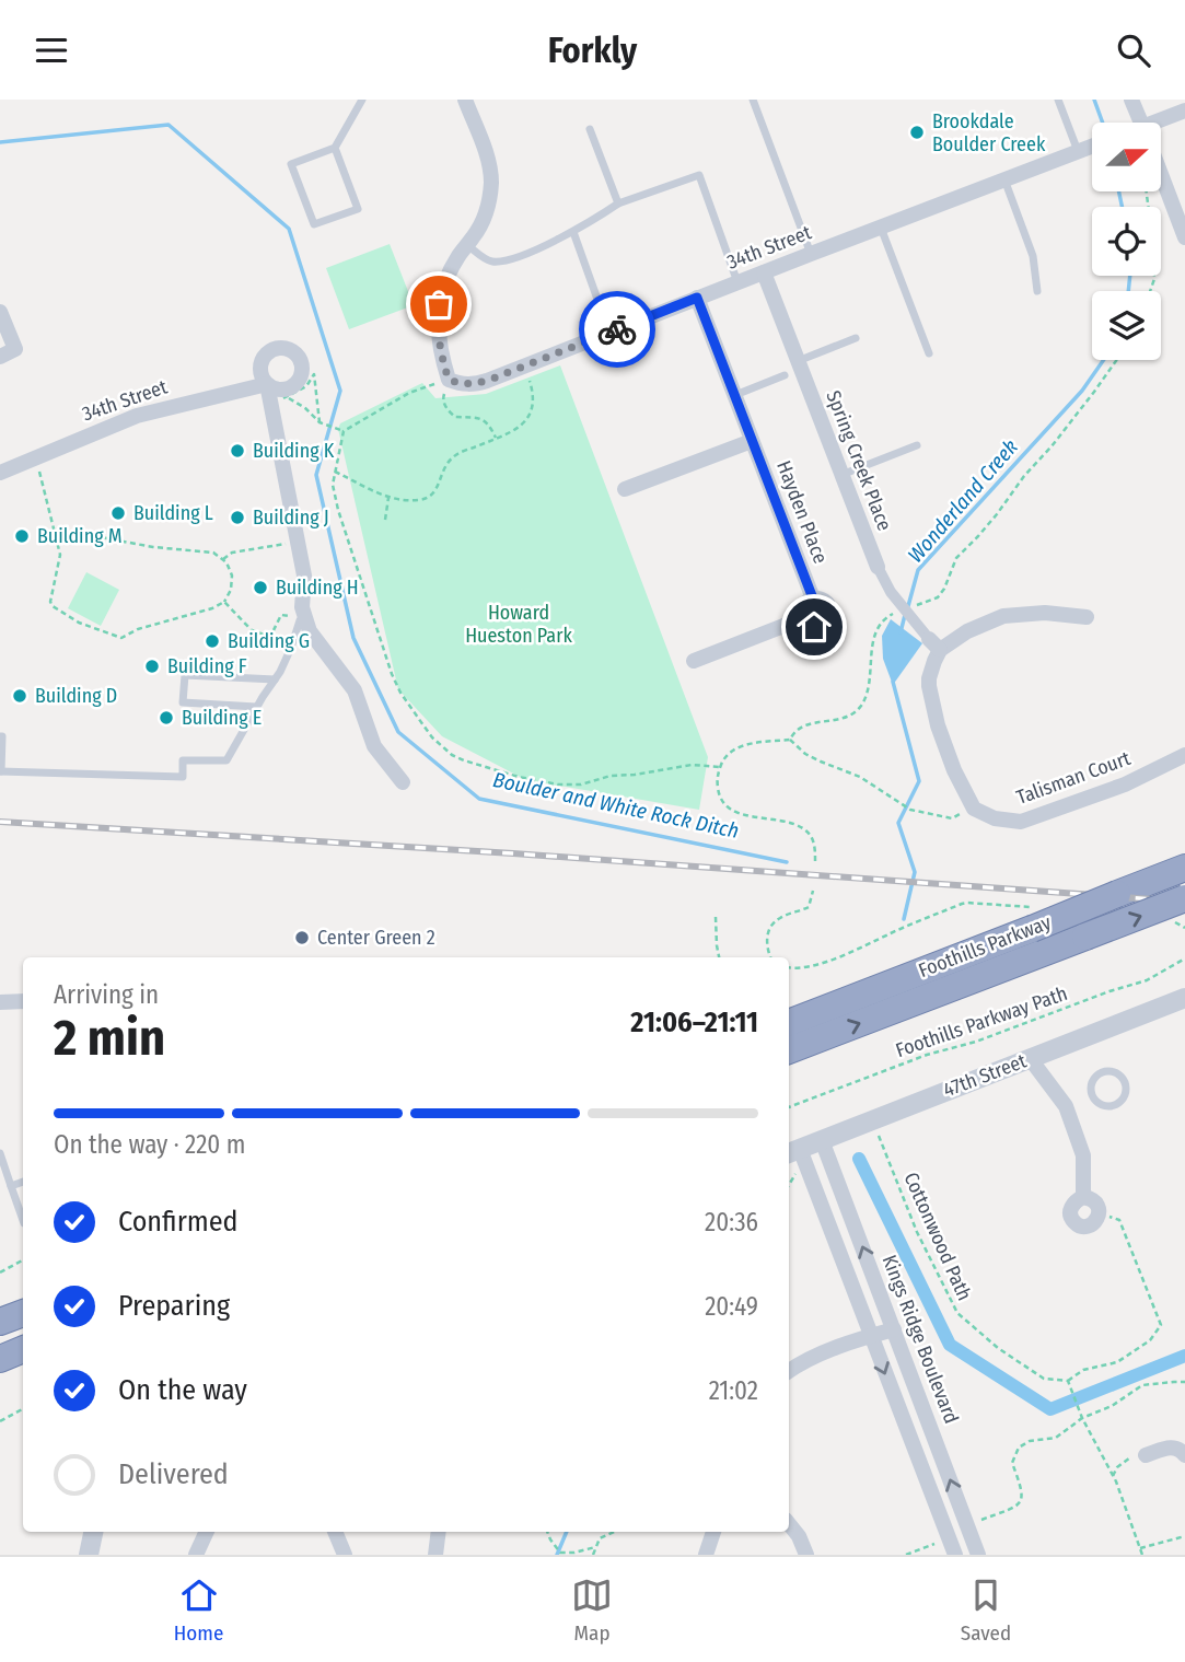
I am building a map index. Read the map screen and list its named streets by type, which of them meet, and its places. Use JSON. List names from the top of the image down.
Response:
{
  "streets": {
    "highway": ["Foothills Parkway"],
    "street": [
      "34th Street",
      "Spring Creek Place",
      "Hayden Place",
      "Talisman Court",
      "47th Street",
      "Kings Ridge Boulevard"
    ],
    "path": ["Foothills Parkway Path", "Cottonwood Path"]
  },
  "crossings": [
    ["34th Street", "Spring Creek Place"],
    ["34th Street", "Hayden Place"],
    ["47th Street", "Kings Ridge Boulevard"]
  ],
  "water": ["Wonderland Creek", "Boulder and White Rock Ditch"],
  "parks": ["Howard Hueston Park"],
  "places": [
    "Brookdale Boulder Creek",
    "Building K",
    "Building L",
    "Building J",
    "Building M",
    "Building H",
    "Building G",
    "Building F",
    "Building D",
    "Building E",
    "Center Green 2"
  ],
  "north": "right",
  "page": {
    "header": "Forkly",
    "heading": ["2 min", "Arriving in", "21:06–21:11"],
    "bar": "On the way · 220 m",
    "list": [
      ["Confirmed", "20:36"],
      ["Preparing", "20:49"],
      ["On the way", "21:02"],
      "Delivered"
    ],
    "tabs": ["Home", "Map", "Saved"]
  }
}
